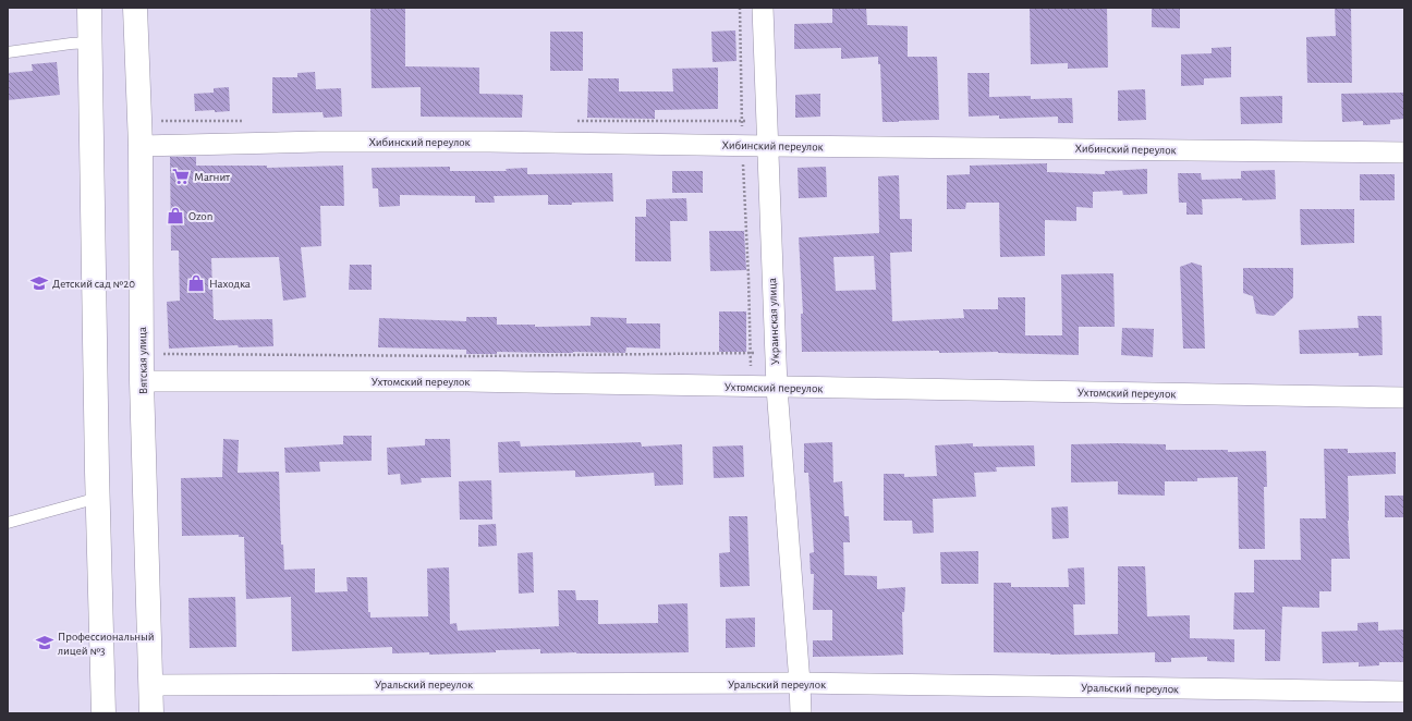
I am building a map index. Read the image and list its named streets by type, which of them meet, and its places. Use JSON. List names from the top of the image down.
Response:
{
  "streets": {
    "main road": ["Вятская улица"],
    "street": [
      "Хибинский переулок",
      "Украинская улица",
      "Ухтомский переулок",
      "Уральский переулок"
    ]
  },
  "crossings": [
    ["Хибинский переулок", "Украинская улица"],
    ["Хибинский переулок", "Вятская улица"],
    ["Украинская улица", "Ухтомский переулок"],
    ["Украинская улица", "Уральский переулок"],
    ["Вятская улица", "Ухтомский переулок"],
    ["Вятская улица", "Уральский переулок"]
  ],
  "places": {
    "supermarket": ["Магнит"],
    "shop": ["Ozon", "Находка"],
    "school or university": ["Детский сад №20", "Профессиональный лицей №3"]
  }
}
